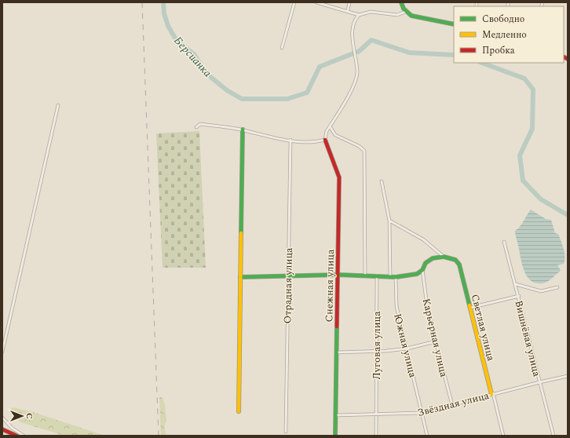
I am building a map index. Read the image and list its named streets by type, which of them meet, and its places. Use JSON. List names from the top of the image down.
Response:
{
  "streets": {
    "main road": ["Снежная улица", "Светлая улица"],
    "street": [
      "Отрадная улица",
      "Карьерная улица",
      "Вишнёвая улица",
      "Луговая улица",
      "Южная улица",
      "Звёздная улица"
    ]
  },
  "crossings": [
    ["Снежная улица", "Звёздная улица"],
    ["Светлая улица", "Звёздная улица"],
    ["Карьерная улица", "Звёздная улица"],
    ["Вишнёвая улица", "Звёздная улица"],
    ["Луговая улица", "Звёздная улица"],
    ["Южная улица", "Звёздная улица"]
  ],
  "water": ["Берсианка"],
  "legend": ["Свободно", "Медленно", "Пробка"],
  "north": "right"
}
